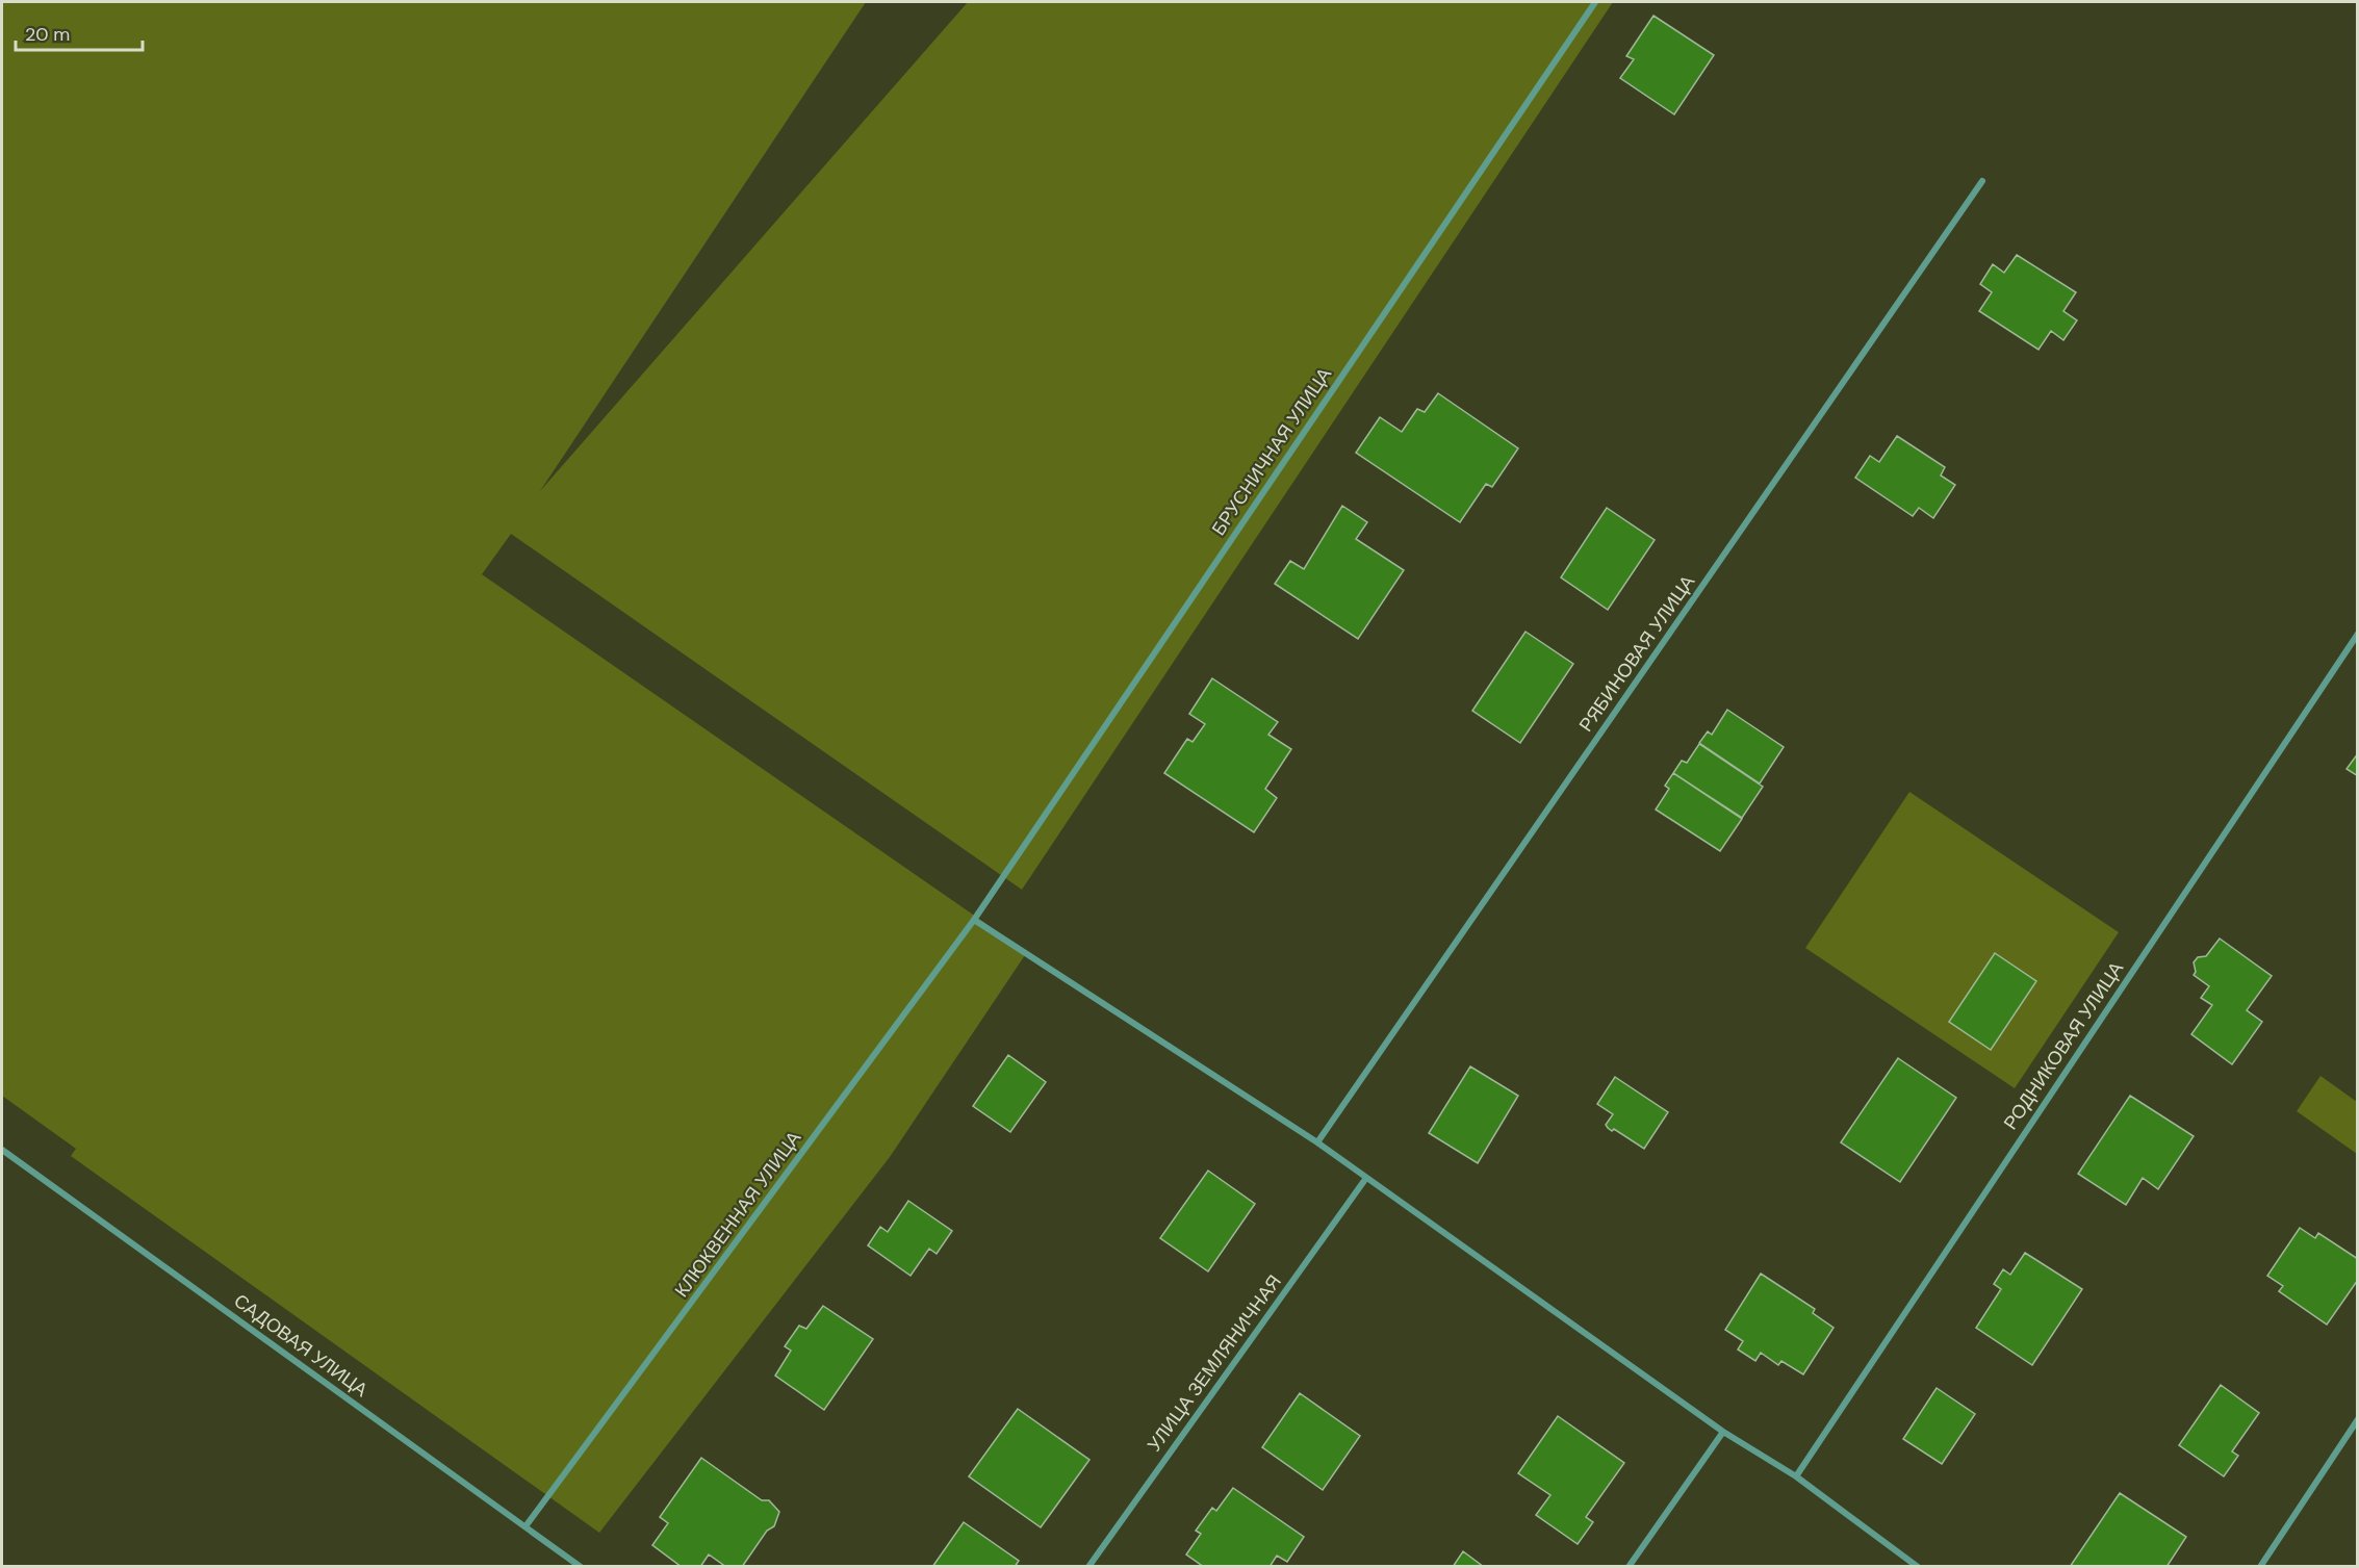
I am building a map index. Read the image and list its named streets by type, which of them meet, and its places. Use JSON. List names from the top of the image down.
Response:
{
  "streets": {
    "street": [
      "БРУСНИЧНАЯ УЛИЦА",
      "РЯБИНОВАЯ УЛИЦА",
      "РОДНИКОВАЯ УЛИЦА",
      "КЛЮКВЕННАЯ УЛИЦА",
      "САДОВАЯ УЛИЦА",
      "УЛИЦА ЗЕМЛЯНИЧНАЯ"
    ]
  },
  "crossings": [
    ["БРУСНИЧНАЯ УЛИЦА", "КЛЮКВЕННАЯ УЛИЦА"],
    ["КЛЮКВЕННАЯ УЛИЦА", "САДОВАЯ УЛИЦА"]
  ],
  "scale_bar": "20 m"
}
